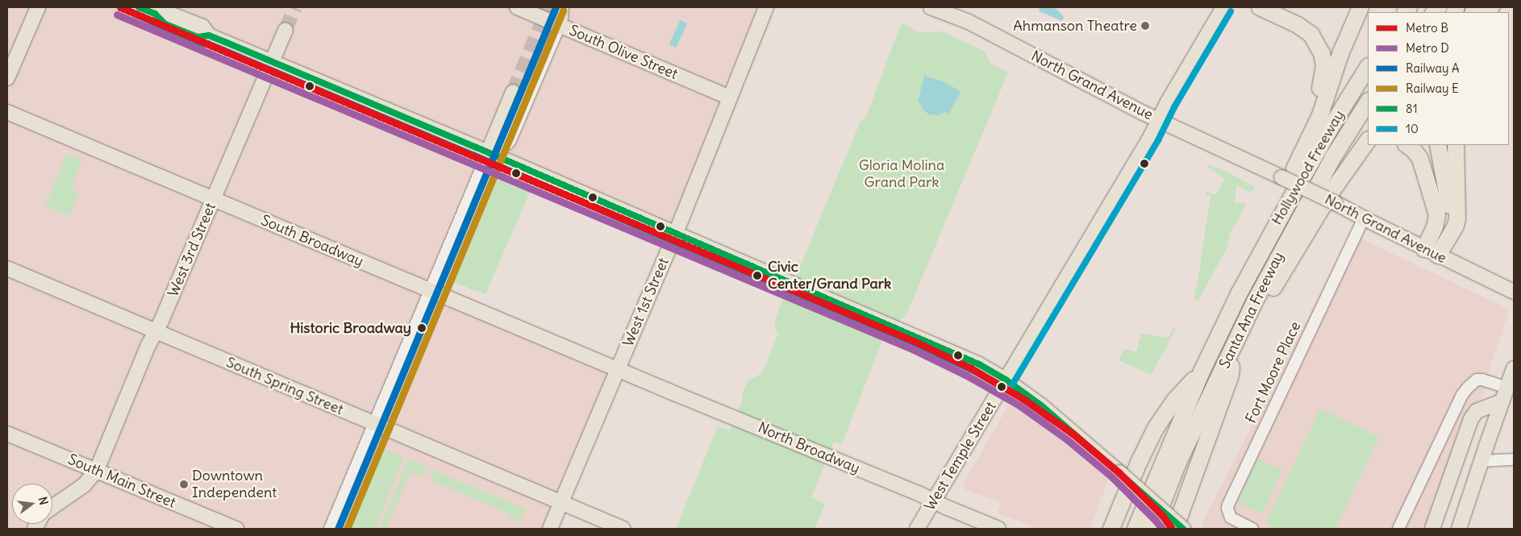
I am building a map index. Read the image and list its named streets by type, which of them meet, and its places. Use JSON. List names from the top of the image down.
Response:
{
  "streets": {
    "highway": ["Hollywood Freeway", "Santa Ana Freeway"],
    "main road": [
      "South Olive Street",
      "North Grand Avenue",
      "South Broadway",
      "West 3rd Street",
      "West 1st Street",
      "South Spring Street",
      "North Broadway",
      "West Temple Street",
      "South Main Street"
    ],
    "street": ["Fort Moore Place"]
  },
  "crossings": [
    ["South Olive Street", "West 1st Street"],
    ["North Grand Avenue", "Fort Moore Place"],
    ["North Grand Avenue", "West Temple Street"],
    ["Hollywood Freeway", "Santa Ana Freeway"],
    ["South Broadway", "West 3rd Street"],
    ["South Broadway", "West 1st Street"],
    ["South Broadway", "North Broadway"],
    ["West 3rd Street", "South Spring Street"],
    ["West 3rd Street", "South Main Street"],
    ["West 1st Street", "South Spring Street"],
    ["West 1st Street", "North Broadway"],
    ["North Broadway", "West Temple Street"]
  ],
  "parks": ["Gloria Molina Grand Park"],
  "places": [
    "Ahmanson Theatre",
    "Civic Center/Grand Park",
    "Historic Broadway",
    "Downtown Independent"
  ],
  "lines": [
    "metro line B",
    "rail line A",
    "transit line 81",
    "rail line E",
    "transit line 10",
    "metro line D"
  ],
  "legend": [
    "Metro B",
    "Metro D",
    "Railway A",
    "Railway E",
    "81",
    "10"
  ],
  "north": "right"
}
